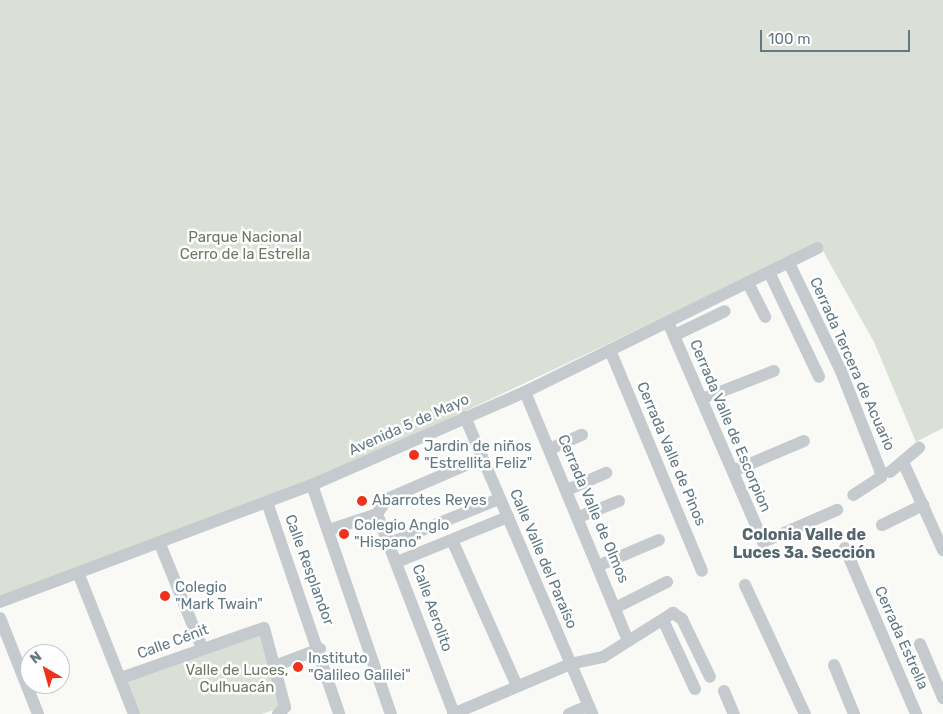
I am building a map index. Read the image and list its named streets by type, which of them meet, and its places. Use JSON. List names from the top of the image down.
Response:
{
  "streets": {
    "street": [
      "Cerrada Tercera de Acuario",
      "Avenida 5 de Mayo",
      "Cerrada Valle de Escorpion",
      "Cerrada Valle de Pinos",
      "Cerrada Valle de Olmos",
      "Calle Valle del Paraíso",
      "Calle Resplandor",
      "Calle Aerolito",
      "Cerrada Estrella",
      "Calle Cénit"
    ]
  },
  "crossings": [
    ["Cerrada Tercera de Acuario", "Avenida 5 de Mayo"],
    ["Avenida 5 de Mayo", "Cerrada Valle de Escorpion"],
    ["Avenida 5 de Mayo", "Cerrada Valle de Pinos"],
    ["Avenida 5 de Mayo", "Cerrada Valle de Olmos"],
    ["Avenida 5 de Mayo", "Calle Valle del Paraíso"],
    ["Avenida 5 de Mayo", "Calle Resplandor"]
  ],
  "districts": ["Colonia Valle de Luces 3a. Sección"],
  "parks": ["Parque Nacional Cerro de la Estrella", "Valle de Luces, Culhuacán"],
  "places": [
    "Jardin de niños \"Estrellita Feliz\"",
    "Abarrotes Reyes",
    "Colegio Anglo \"Hispano\"",
    "Colegio \"Mark Twain\"",
    "Instituto \"Galileo Galilei\""
  ],
  "scale_bar": "100 m",
  "north": "top left"
}
